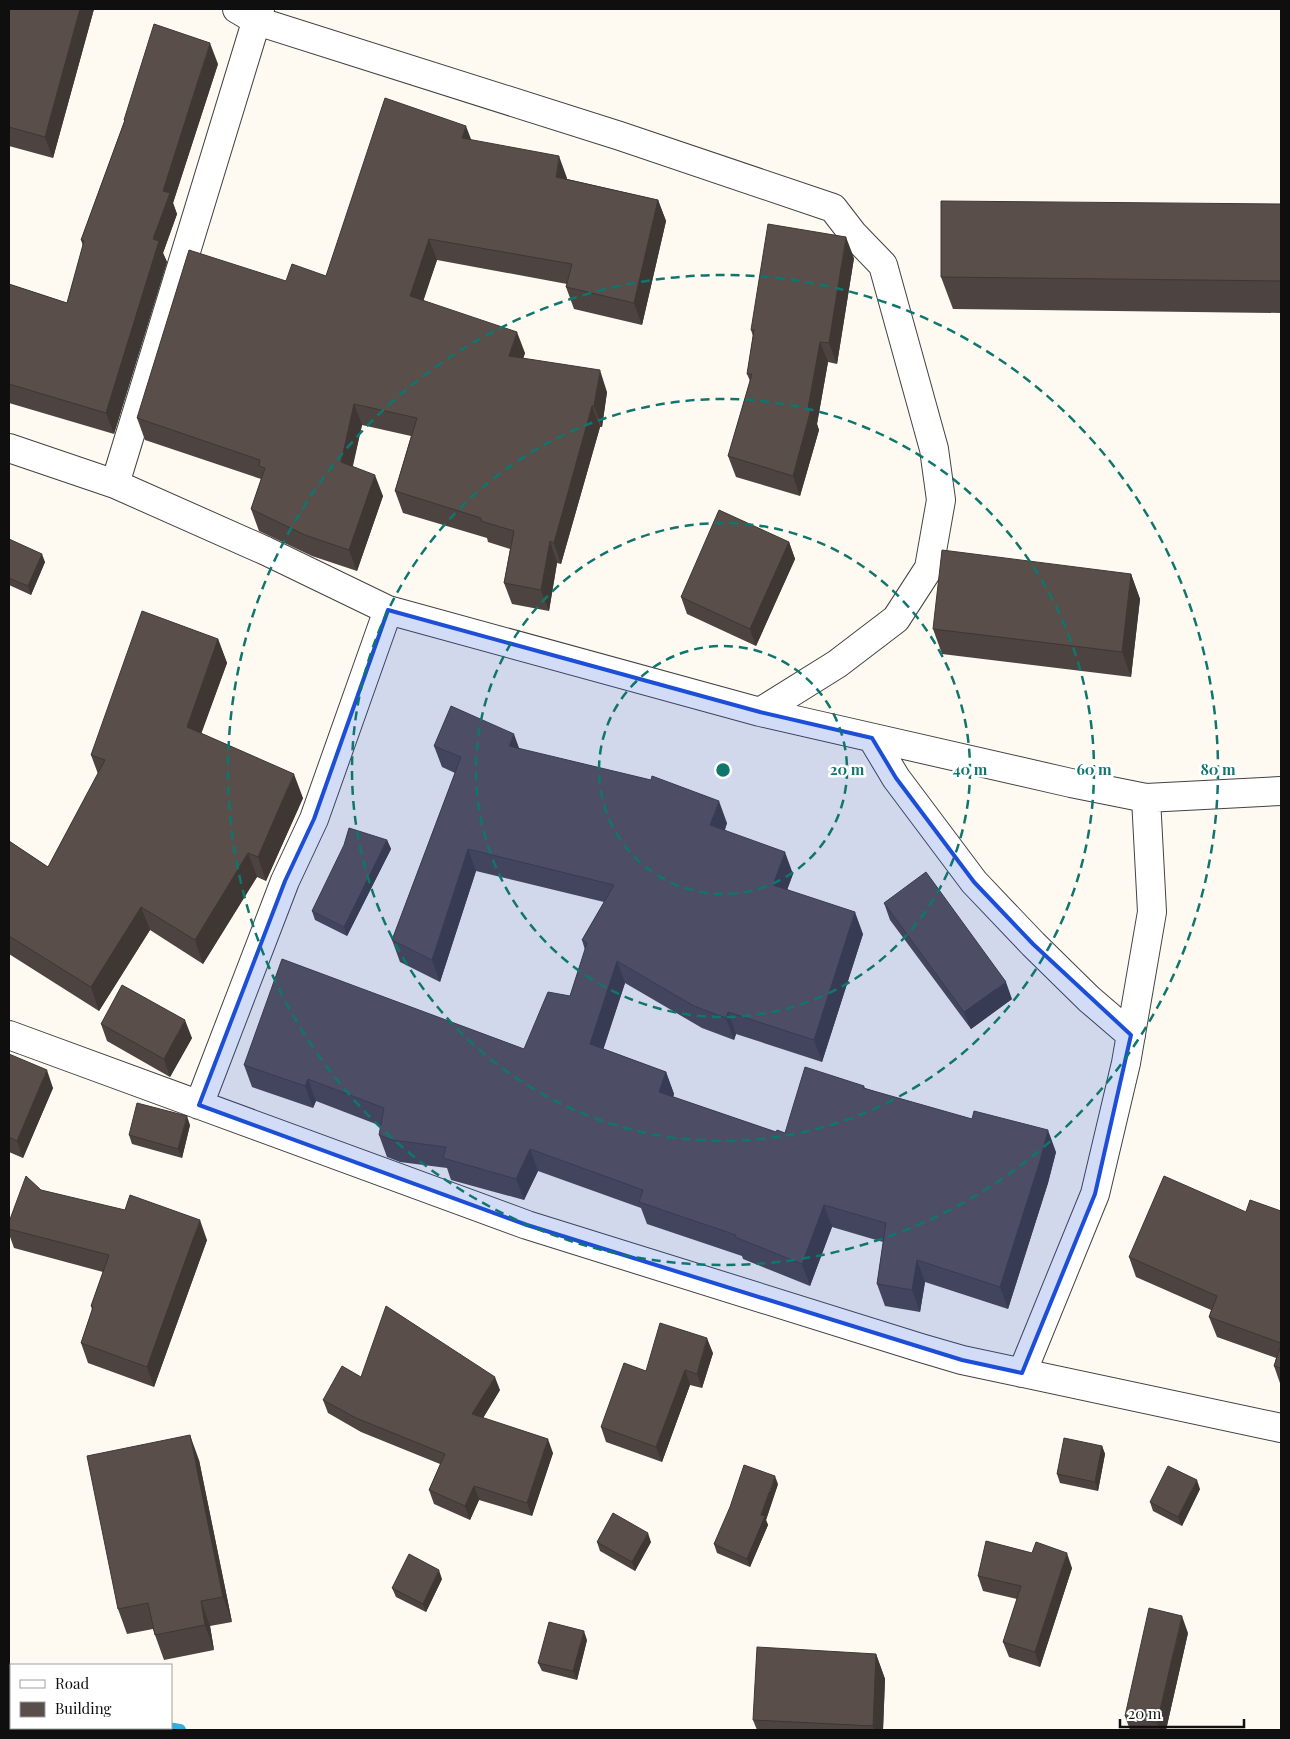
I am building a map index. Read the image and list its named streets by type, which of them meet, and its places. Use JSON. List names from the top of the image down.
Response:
{
  "legend": ["Road", "Building"],
  "scale_bar": "20 m",
  "rings": [
    "20 m",
    "40 m",
    "60 m",
    "80 m"
  ]
}
